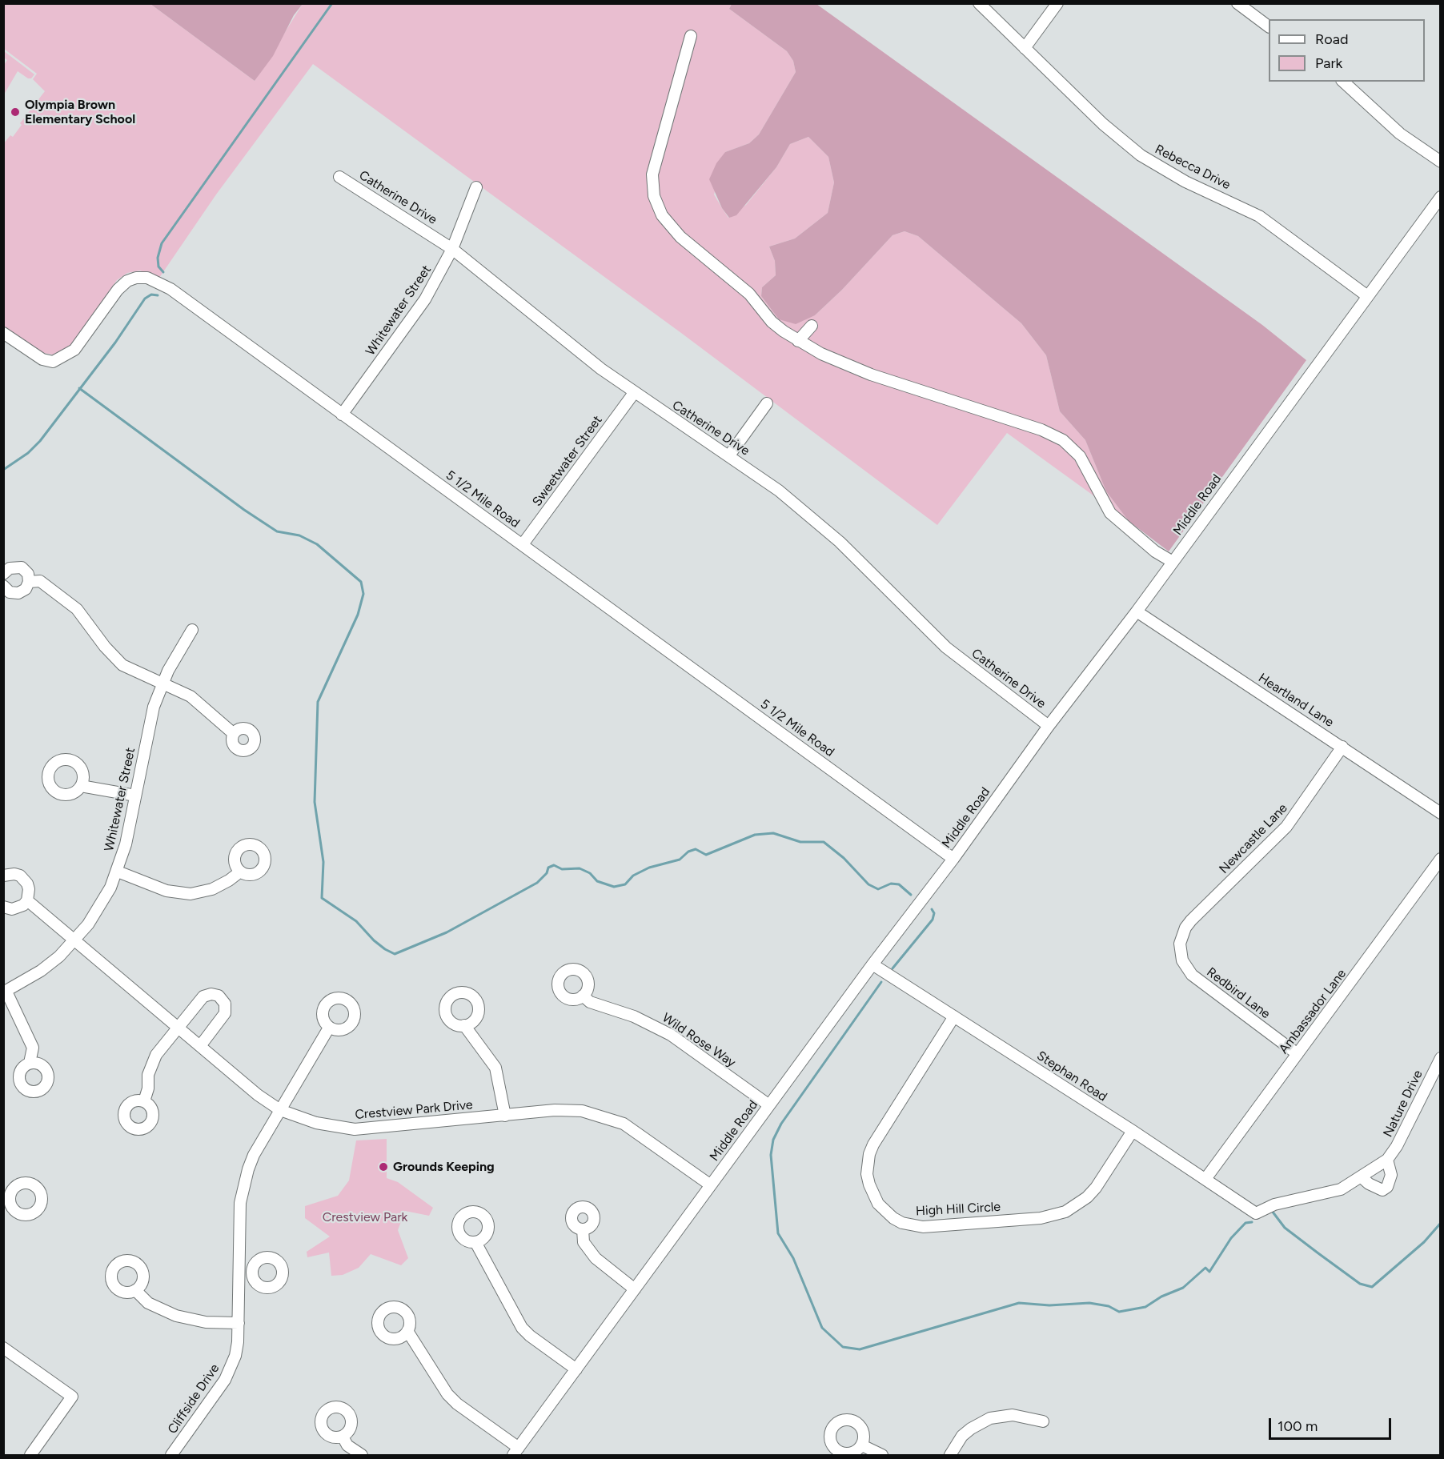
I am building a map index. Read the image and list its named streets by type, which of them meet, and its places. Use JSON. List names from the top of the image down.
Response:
{
  "streets": {
    "street": [
      "Rebecca Drive",
      "Catherine Drive",
      "Whitewater Street",
      "Sweetwater Street",
      "5 1/2 Mile Road",
      "Middle Road",
      "Heartland Lane",
      "Newcastle Lane",
      "Redbird Lane",
      "Ambassador Lane",
      "Wild Rose Way",
      "Stephan Road",
      "Nature Drive",
      "Crestview Park Drive",
      "High Hill Circle",
      "Cliffside Drive"
    ]
  },
  "crossings": [
    ["Rebecca Drive", "Middle Road"],
    ["Catherine Drive", "Whitewater Street"],
    ["Catherine Drive", "Sweetwater Street"],
    ["Catherine Drive", "Middle Road"],
    ["Whitewater Street", "5 1/2 Mile Road"],
    ["Whitewater Street", "Crestview Park Drive"],
    ["Sweetwater Street", "5 1/2 Mile Road"],
    ["5 1/2 Mile Road", "Middle Road"],
    ["Middle Road", "Heartland Lane"],
    ["Middle Road", "Wild Rose Way"],
    ["Middle Road", "Stephan Road"],
    ["Middle Road", "Crestview Park Drive"],
    ["Heartland Lane", "Newcastle Lane"],
    ["Newcastle Lane", "Redbird Lane"],
    ["Redbird Lane", "Ambassador Lane"],
    ["Ambassador Lane", "Stephan Road"],
    ["Stephan Road", "Nature Drive"],
    ["Stephan Road", "High Hill Circle"],
    ["Crestview Park Drive", "Cliffside Drive"]
  ],
  "parks": ["Crestview Park"],
  "places": ["Olympia Brown Elementary School", "Grounds Keeping"],
  "legend": ["Road", "Park"],
  "scale_bar": "100 m"
}
